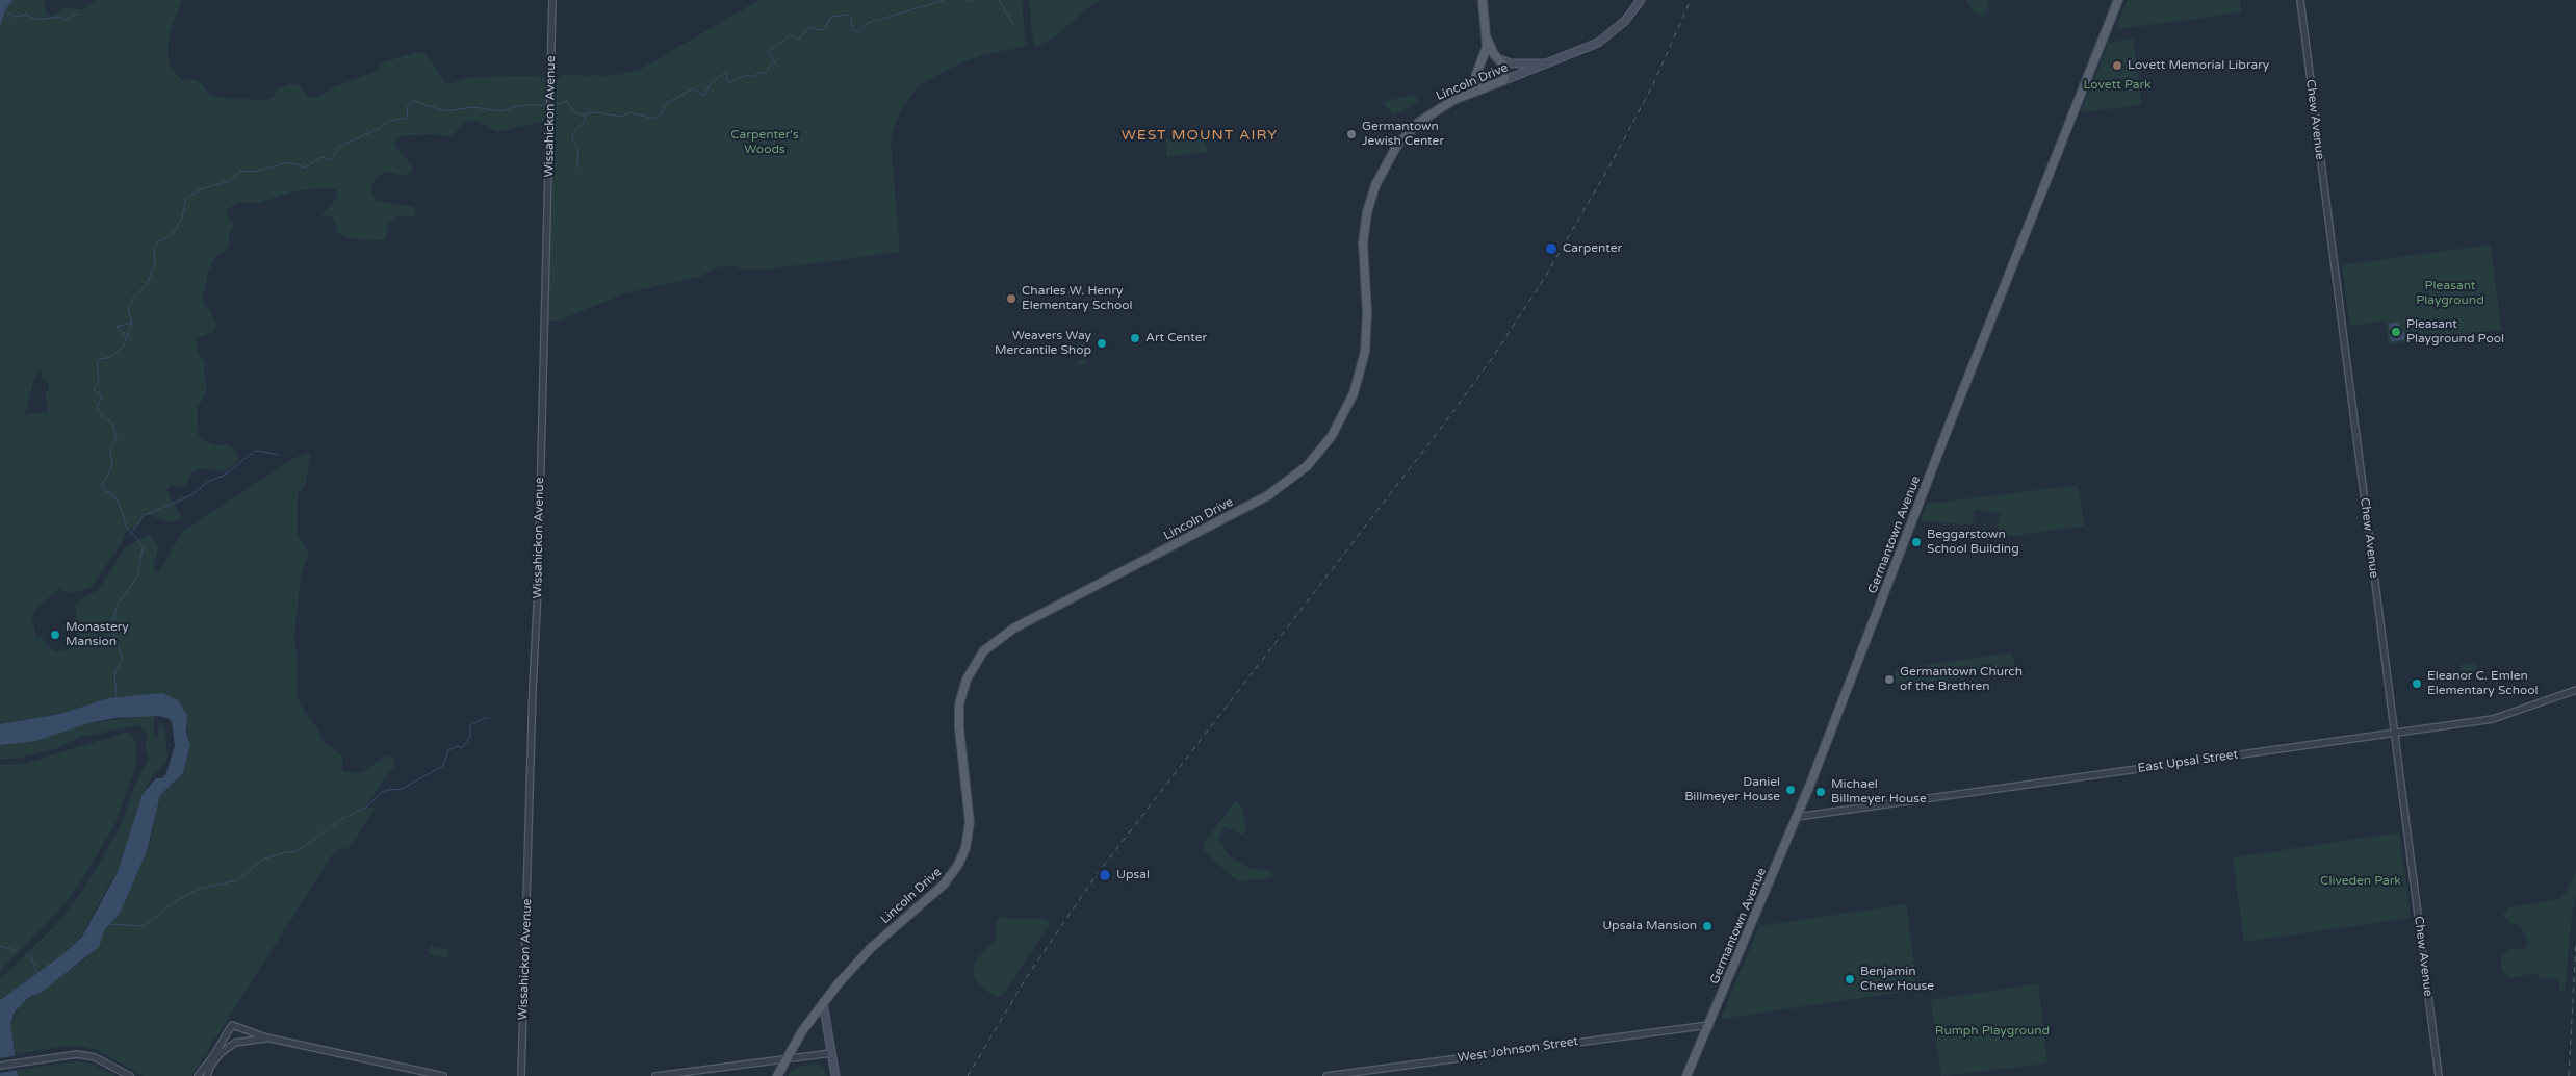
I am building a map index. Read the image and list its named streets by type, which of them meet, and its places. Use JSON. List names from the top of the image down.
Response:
{
  "streets": {
    "main road": ["Lincoln Drive", "Germantown Avenue"],
    "street": [
      "Wissahickon Avenue",
      "Chew Avenue",
      "East Upsal Street",
      "West Johnson Street"
    ]
  },
  "crossings": [
    ["Chew Avenue", "East Upsal Street"],
    ["Germantown Avenue", "East Upsal Street"],
    ["Germantown Avenue", "West Johnson Street"]
  ],
  "districts": ["WEST MOUNT AIRY"],
  "parks": [
    "Lovett Park",
    "Carpenter's Woods",
    "Pleasant Playground",
    "Cliveden Park",
    "Rumph Playground"
  ],
  "places": [
    "Lovett Memorial Library",
    "Germantown Jewish Center",
    "Carpenter",
    "Charles W. Henry Elementary School",
    "Pleasant Playground Pool",
    "Art Center",
    "Weavers Way Mercantile Shop",
    "Beggarstown School Building",
    "Monastery Mansion",
    "Germantown Church of the Brethren",
    "Eleanor C. Emlen Elementary School",
    "Daniel Billmeyer House",
    "Michael Billmeyer House",
    "Upsal",
    "Upsala Mansion",
    "Benjamin Chew House"
  ]
}
